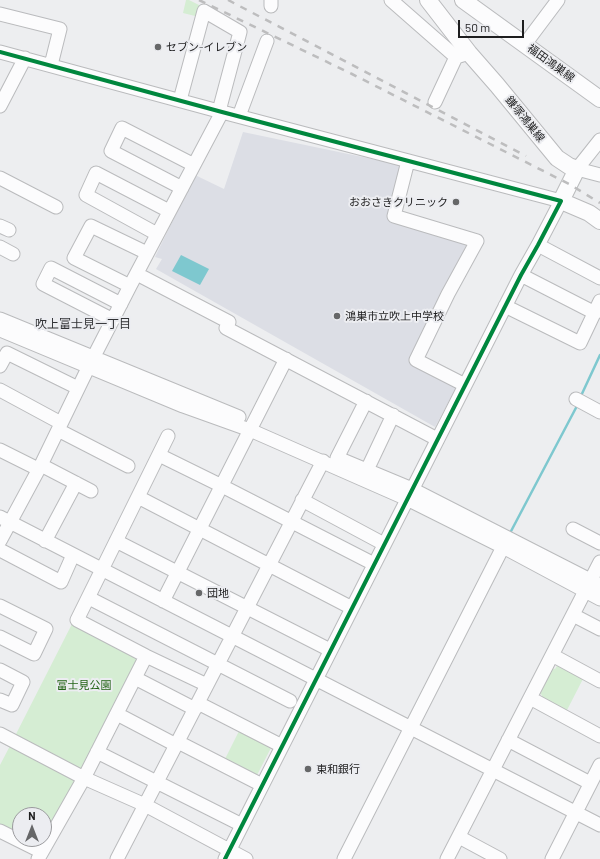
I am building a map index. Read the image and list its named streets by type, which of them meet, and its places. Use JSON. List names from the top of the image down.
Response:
{
  "streets": {
    "main road": ["福田鴻巣線", "鎌塚鴻巣線"]
  },
  "districts": ["吹上富士見一丁目"],
  "parks": ["富士見公園"],
  "places": [
    "セブン-イレブン",
    "おおさきクリニック",
    "鴻巣市立吹上中学校",
    "団地",
    "東和銀行"
  ],
  "scale_bar": "50 m",
  "north": "top"
}
